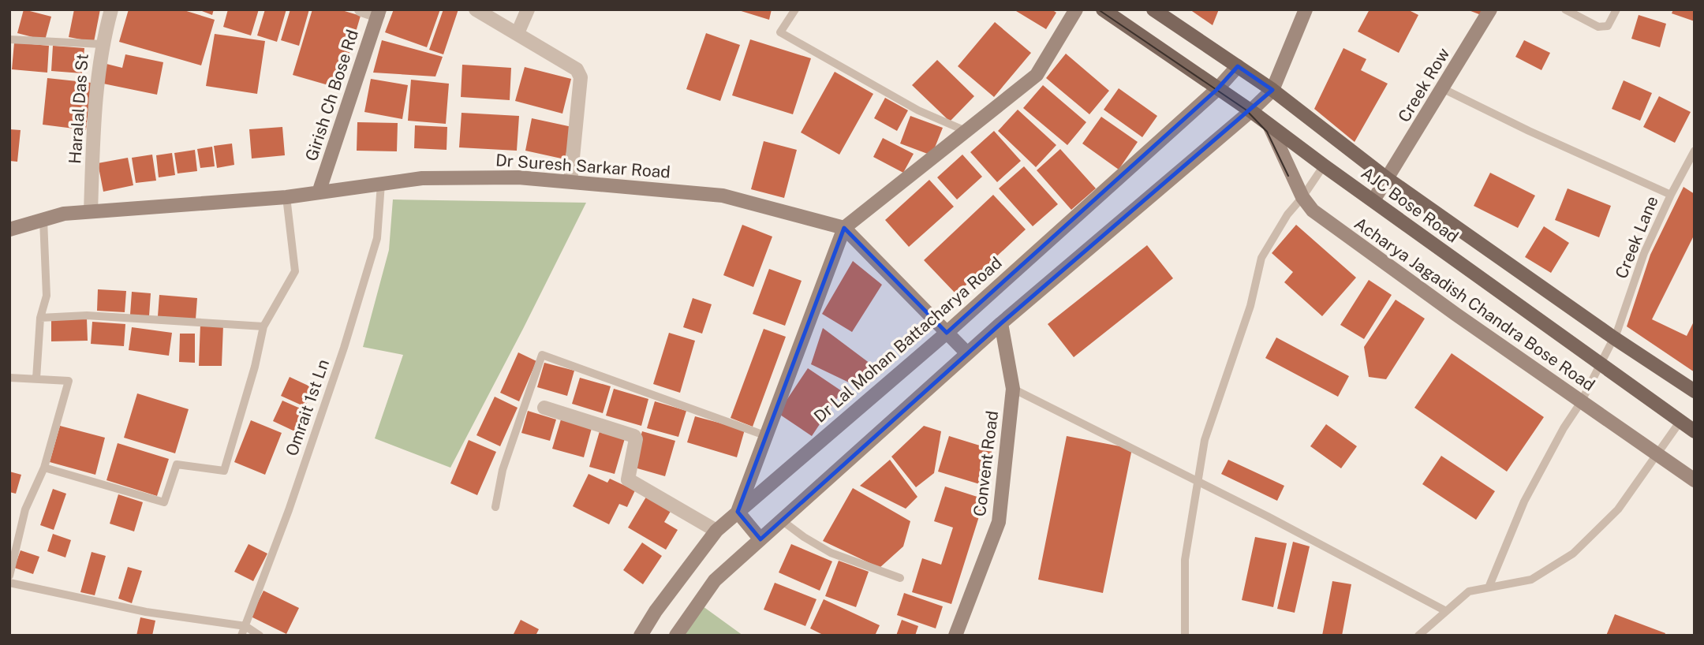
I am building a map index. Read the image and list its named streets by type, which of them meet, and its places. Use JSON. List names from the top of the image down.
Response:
{
  "streets": {
    "main road": ["AJC Bose Road"],
    "street": [
      "Creek Row",
      "Girish Ch Bose Rd",
      "Haralal Das St",
      "Dr Suresh Sarkar Road",
      "Acharya Jagadish Chandra Bose Road",
      "Dr Lal Mohan Battacharya Road",
      "Convent Road"
    ],
    "lane": ["Creek Lane", "Omrait 1st Ln"]
  },
  "crossings": [
    ["Creek Row", "Acharya Jagadish Chandra Bose Road"],
    ["Girish Ch Bose Rd", "Dr Suresh Sarkar Road"],
    ["Haralal Das St", "Dr Suresh Sarkar Road"],
    ["Dr Suresh Sarkar Road", "Omrait 1st Ln"],
    ["AJC Bose Road", "Creek Lane"],
    ["AJC Bose Road", "Acharya Jagadish Chandra Bose Road"],
    ["AJC Bose Road", "Dr Lal Mohan Battacharya Road"],
    ["Creek Lane", "Acharya Jagadish Chandra Bose Road"]
  ]
}
